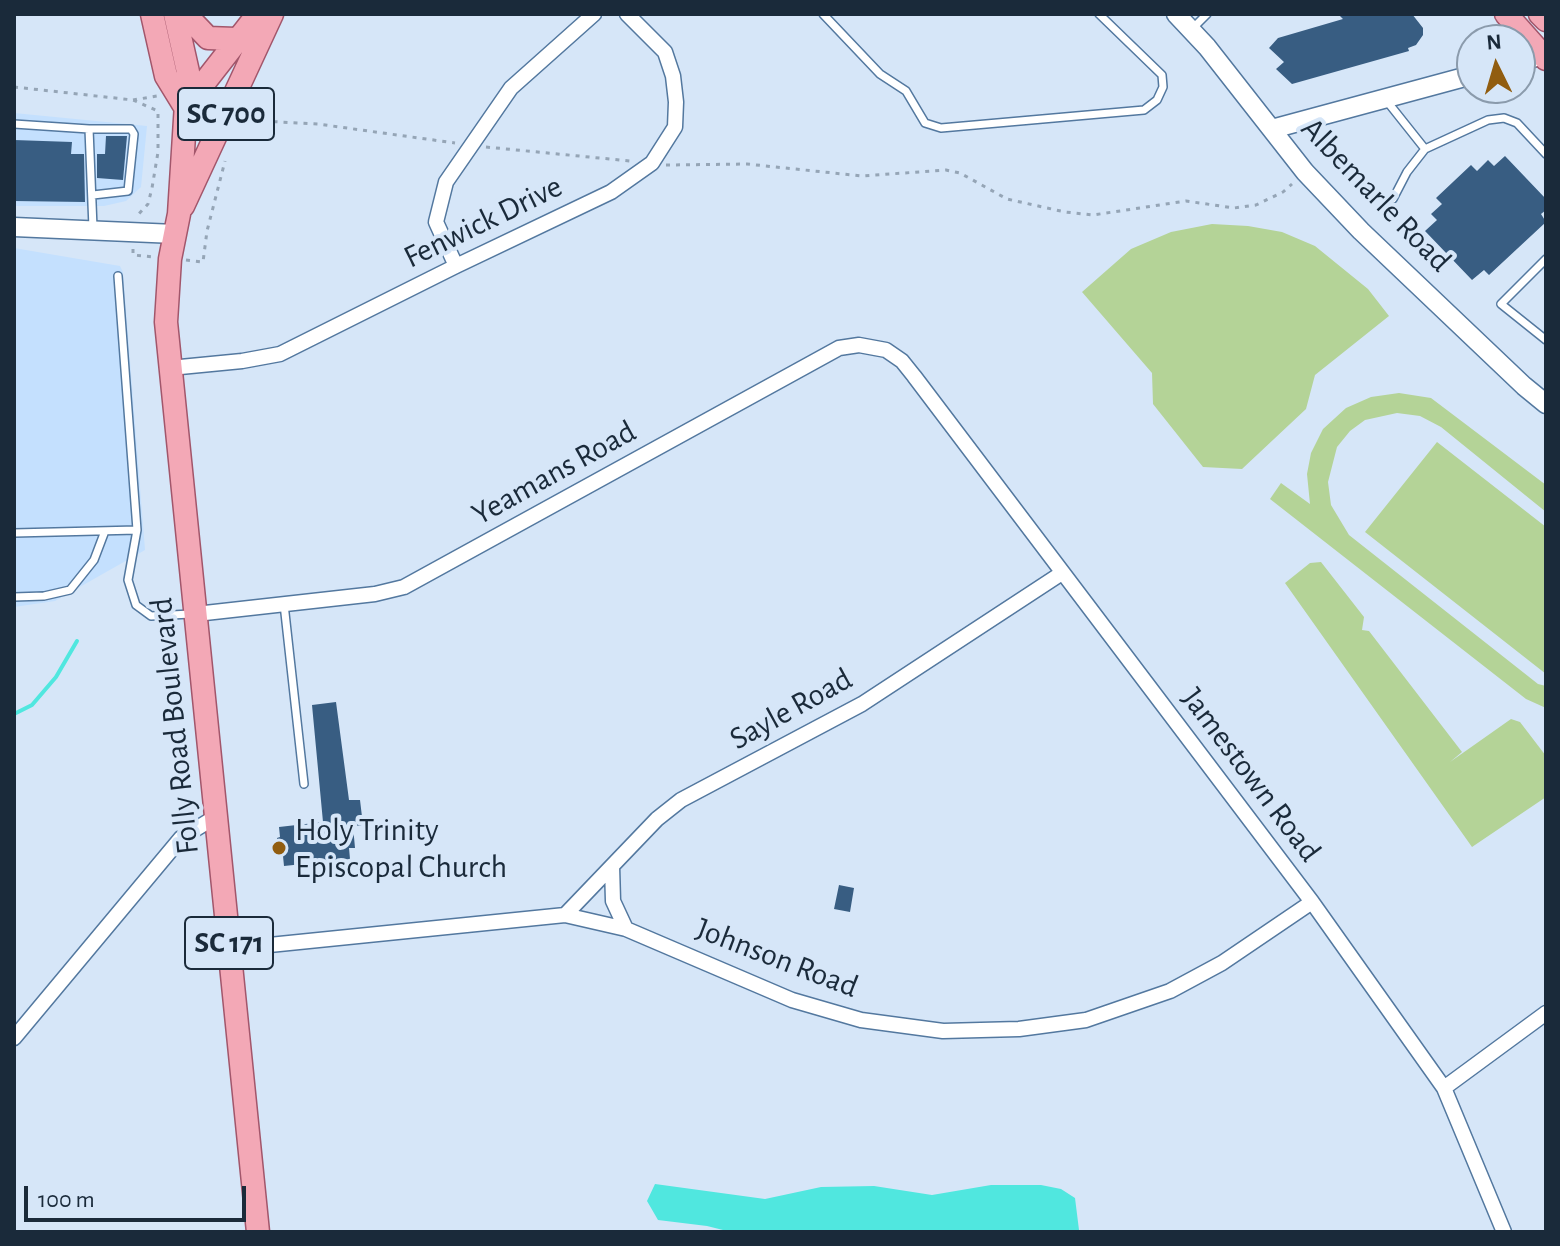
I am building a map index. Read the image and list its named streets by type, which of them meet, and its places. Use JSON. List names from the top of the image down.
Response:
{
  "streets": {
    "main road": ["SC 700", "Folly Road Boulevard", "SC 171"],
    "street": [
      "Albemarle Road",
      "Fenwick Drive",
      "Yeamans Road",
      "Sayle Road",
      "Jamestown Road",
      "Johnson Road"
    ]
  },
  "crossings": [
    ["SC 700", "Folly Road Boulevard"],
    ["Fenwick Drive", "Folly Road Boulevard"],
    ["Yeamans Road", "Folly Road Boulevard"],
    ["Yeamans Road", "Jamestown Road"],
    ["Sayle Road", "Jamestown Road"],
    ["Sayle Road", "Johnson Road"],
    ["Folly Road Boulevard", "Johnson Road"],
    ["Jamestown Road", "Johnson Road"]
  ],
  "places": ["Holy Trinity Episcopal Church"],
  "scale_bar": "100 m",
  "north": "top"
}
